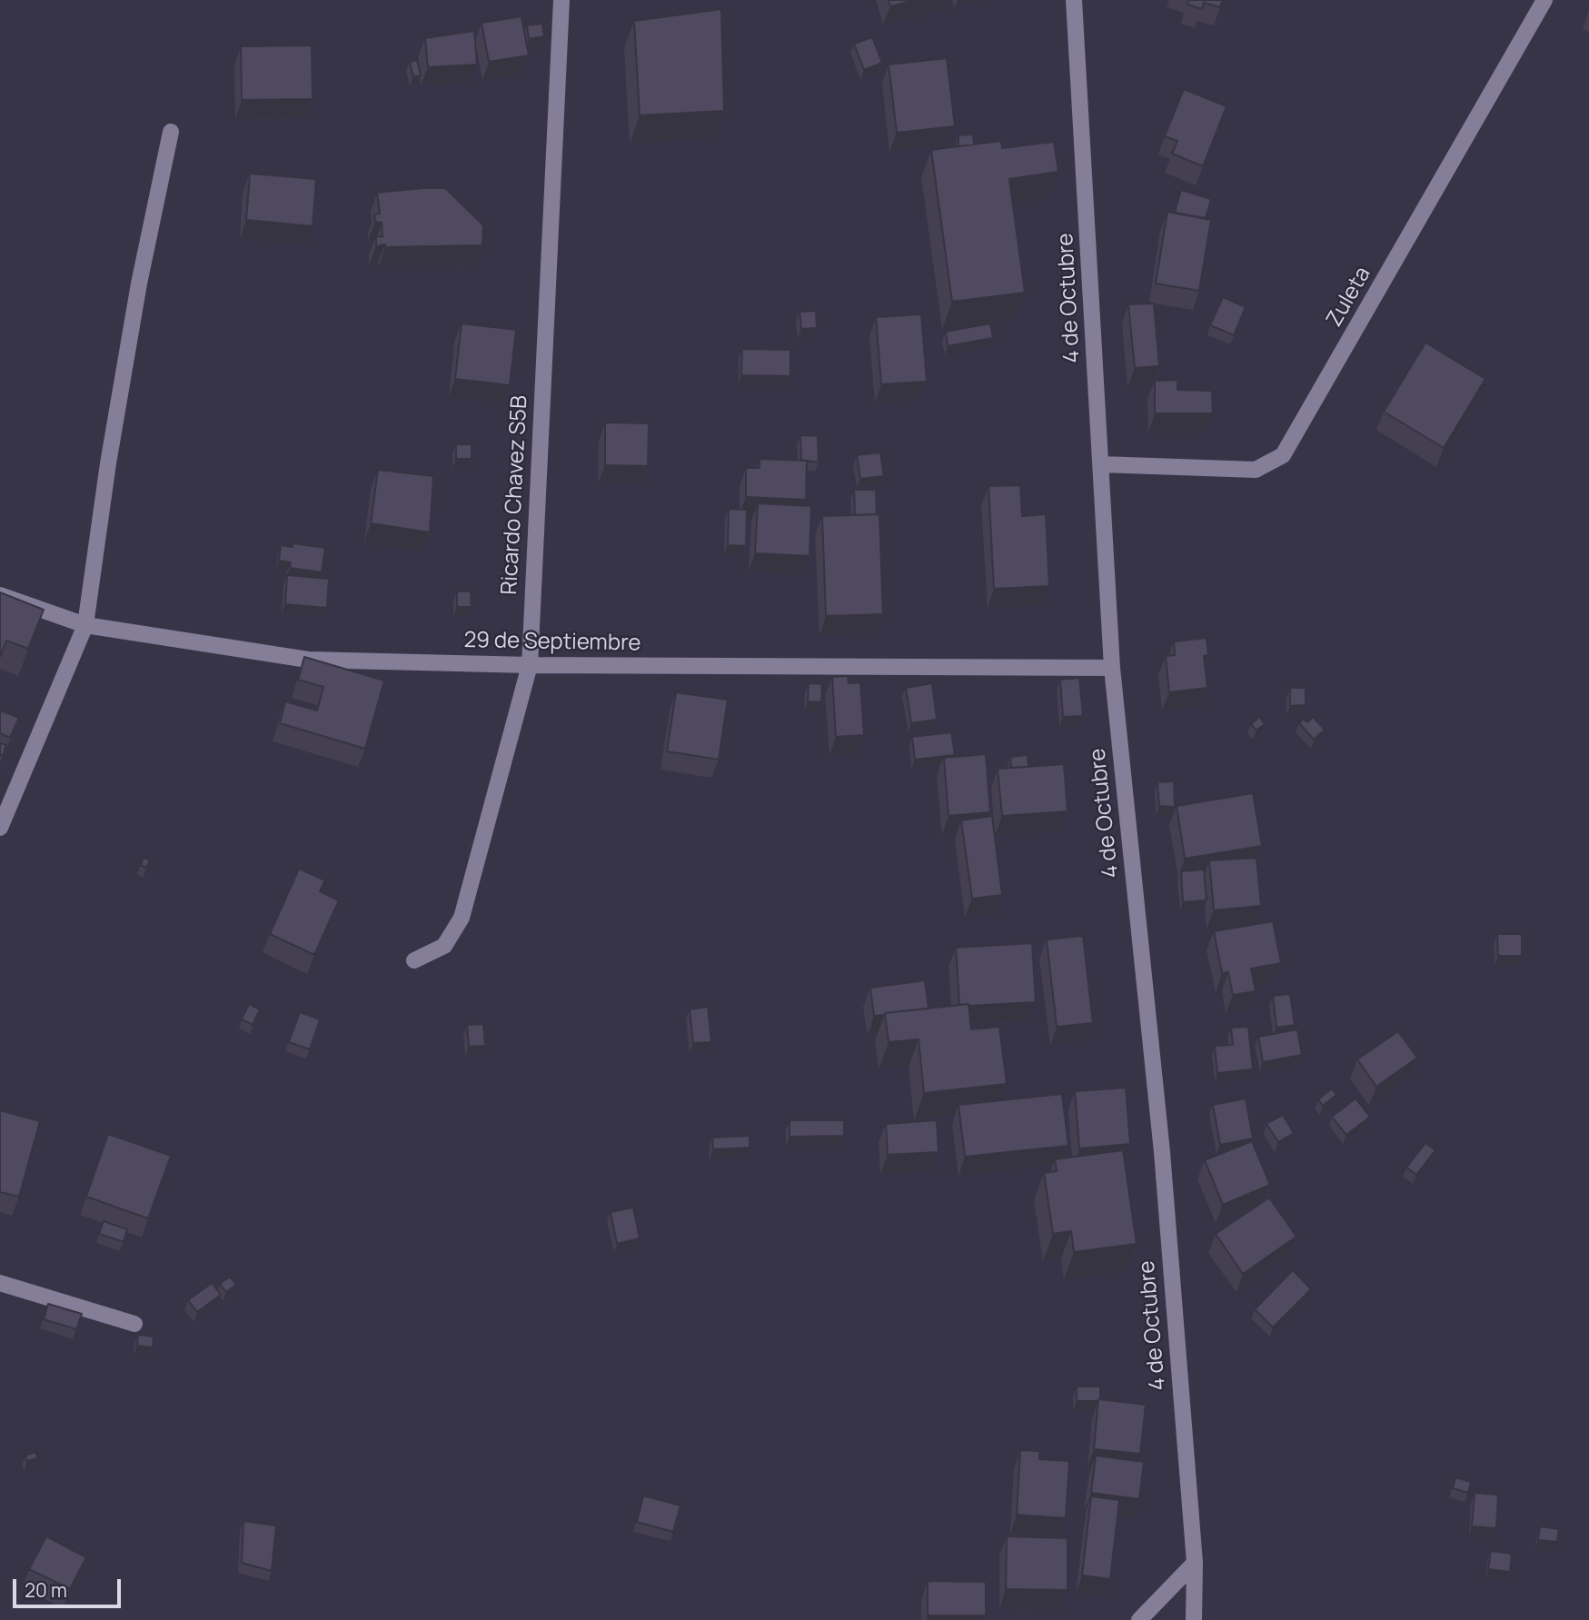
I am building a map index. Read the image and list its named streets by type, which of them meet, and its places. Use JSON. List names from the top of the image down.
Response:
{
  "streets": {
    "street": [
      "Zuleta",
      "4 de Octubre",
      "Ricardo Chavez S5B",
      "29 de Septiembre"
    ]
  },
  "crossings": [
    ["Zuleta", "4 de Octubre"],
    ["4 de Octubre", "29 de Septiembre"],
    ["Ricardo Chavez S5B", "29 de Septiembre"]
  ],
  "scale_bar": "20 m"
}
